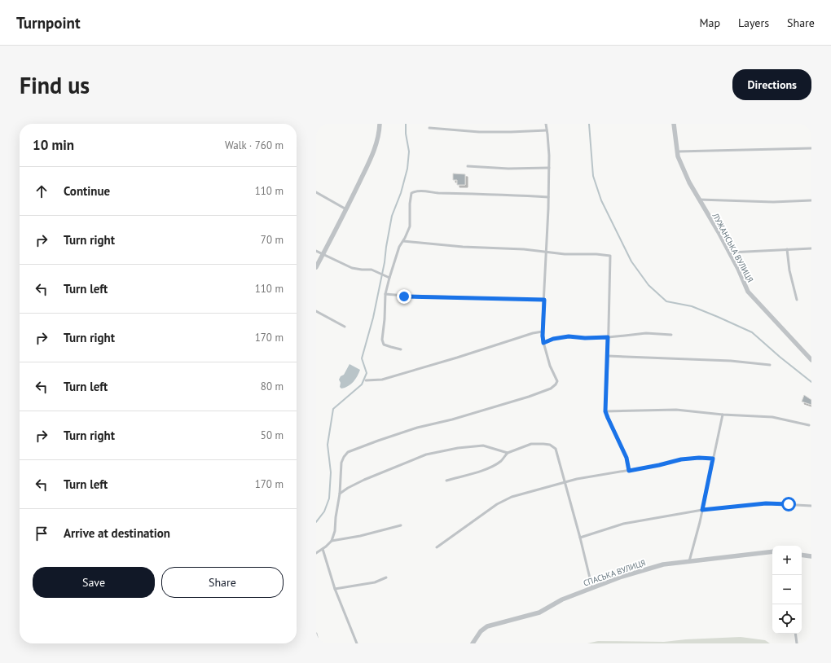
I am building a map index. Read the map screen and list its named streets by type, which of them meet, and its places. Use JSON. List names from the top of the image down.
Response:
{
  "streets": {
    "street": ["ЛУЖАНСЬКА ВУЛИЦЯ", "СПАСЬКА ВУЛИЦЯ"]
  },
  "page": {
    "header": "Turnpoint",
    "nav": ["Map", "Layers", "Share"],
    "buttons": [
      "Directions",
      ["Save", "Share"]
    ],
    "title": "Find us",
    "heading": ["10 min", "Walk · 760 m"],
    "list": [
      ["Continue", "110 m"],
      ["Turn right", "70 m"],
      ["Turn left", "110 m"],
      ["Turn right", "170 m"],
      ["Turn left", "80 m"],
      ["Turn right", "50 m"],
      ["Turn left", "170 m"],
      "Arrive at destination"
    ],
    "map_buttons": ["+", "−"]
  }
}
